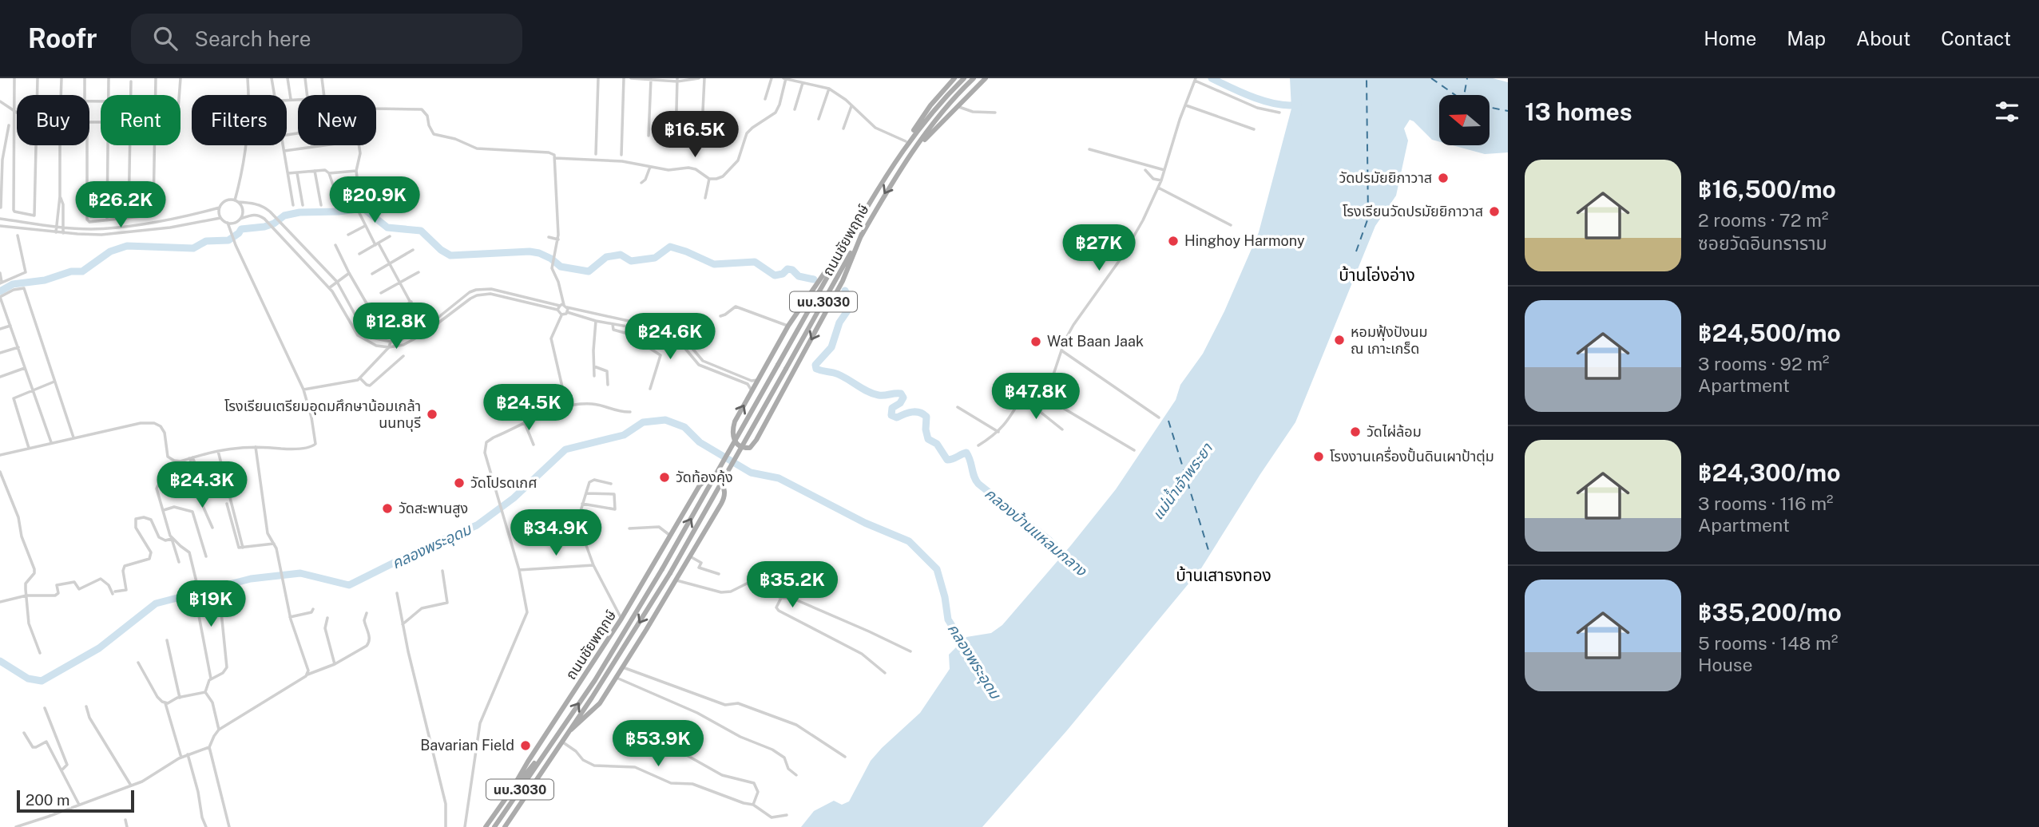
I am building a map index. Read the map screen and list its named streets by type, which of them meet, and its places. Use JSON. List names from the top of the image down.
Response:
{
  "streets": {
    "main road": ["ถนนชัยพฤกษ์", "นบ.3030"]
  },
  "districts": ["บ้านโอ่งอ่าง", "บ้านเสาธงทอง"],
  "water": ["แม่น้ำเจ้าพระยา", "คลองบ้านแหลมกลาง", "คลองพระอุดม"],
  "places": [
    "วัดปรมัยยิกาวาส",
    "โรงเรียนวัดปรมัยยิกาวาส",
    "Hinghoy Harmony",
    "หอมฟุ้งปังนม ณ เกาะเกร็ด",
    "Wat Baan Jaak",
    "โรงเรียนเตรียมอุดมศึกษาน้อมเกล้า นนทบุรี",
    "วัดไผ่ล้อม",
    "โรงงานเครื่องปั้นดินเผาป้าตุ่ม",
    "วัดท้องคุ้ง",
    "วัดโปรดเกศ",
    "วัดสะพานสูง",
    "Bavarian Field"
  ],
  "scale_bar": "200 m",
  "north": "left",
  "page": {
    "header": "Roofr",
    "search": "Search here",
    "nav": [
      "Home",
      "Map",
      "About",
      "Contact"
    ],
    "heading": "13 homes",
    "chip": [
      "Buy",
      "Rent",
      "Filters",
      "New"
    ],
    "price": [
      "฿16.5K",
      "฿20.9K",
      "฿26.2K",
      "฿27K",
      "฿12.8K",
      "฿24.6K",
      "฿47.8K",
      "฿24.5K",
      "฿24.3K",
      "฿34.9K",
      "฿35.2K",
      "฿19K",
      "฿53.9K"
    ],
    "list": [
      {
        "name": "฿16,500/mo",
        "note": "2 rooms · 72 m² · ซอยวัดอินทราราม"
      },
      {
        "name": "฿24,500/mo",
        "note": "3 rooms · 92 m² · Apartment"
      },
      {
        "name": "฿24,300/mo",
        "note": "3 rooms · 116 m² · Apartment"
      },
      {
        "name": "฿35,200/mo",
        "note": "5 rooms · 148 m² · House"
      }
    ],
    "scale": "200 m"
  }
}
